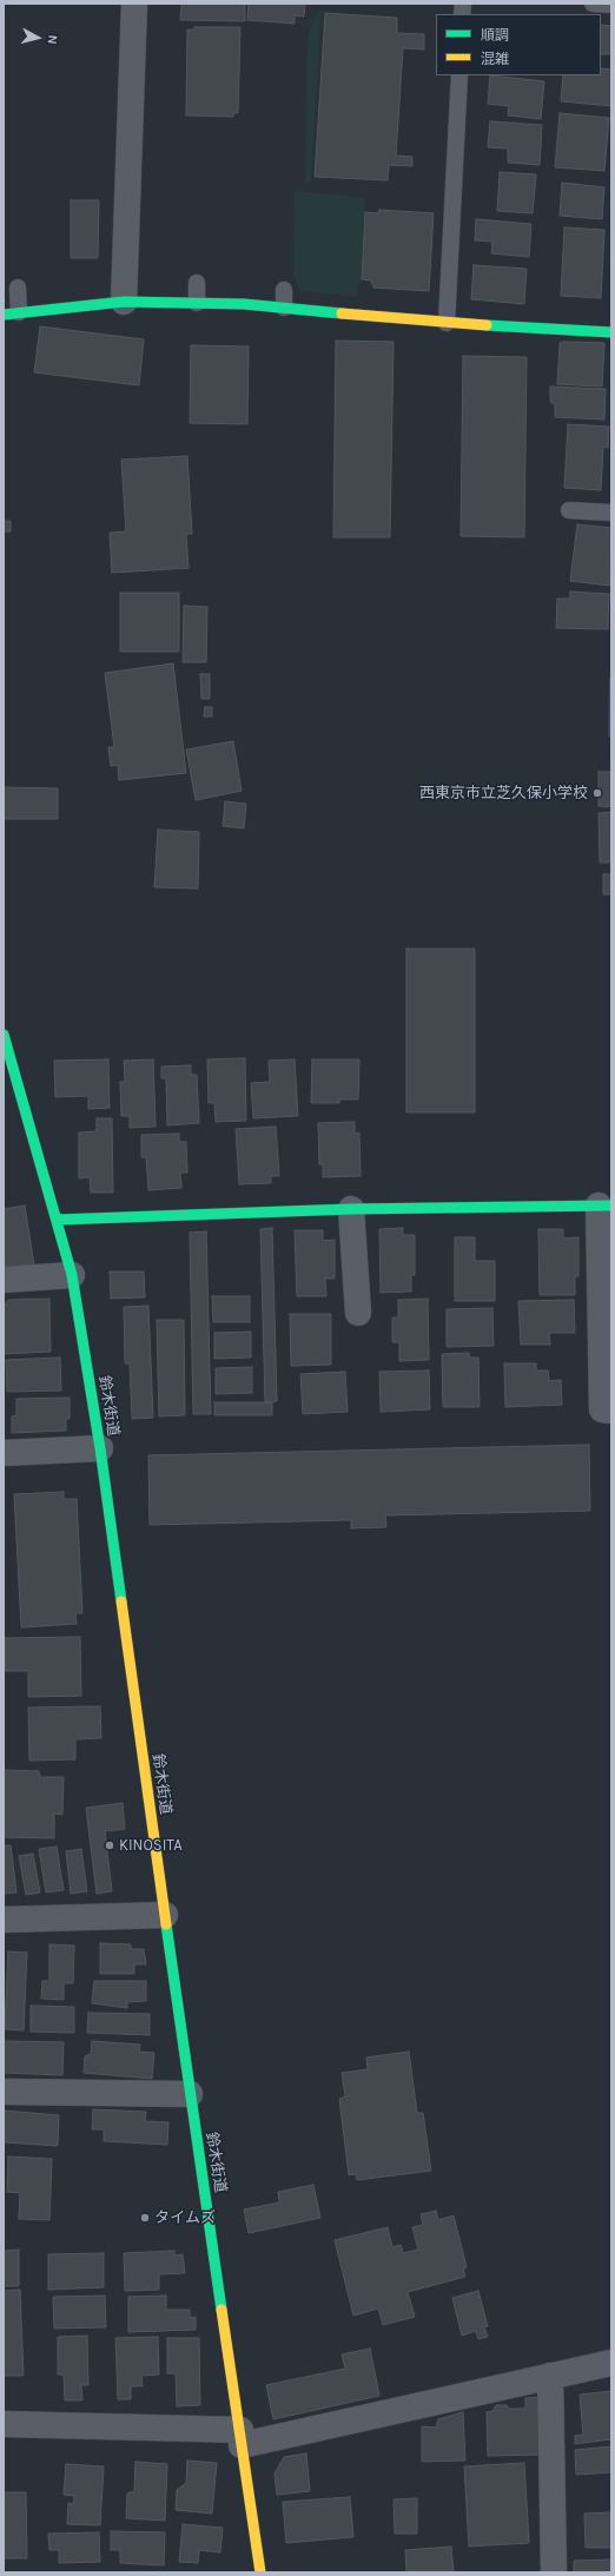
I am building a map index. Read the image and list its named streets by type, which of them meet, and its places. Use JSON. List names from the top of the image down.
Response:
{
  "streets": {
    "main road": ["鈴木街道"]
  },
  "places": ["西東京市立芝久保小学校", "KINOSITA", "タイムズ"],
  "legend": ["順調", "混雑"],
  "north": "right"
}
